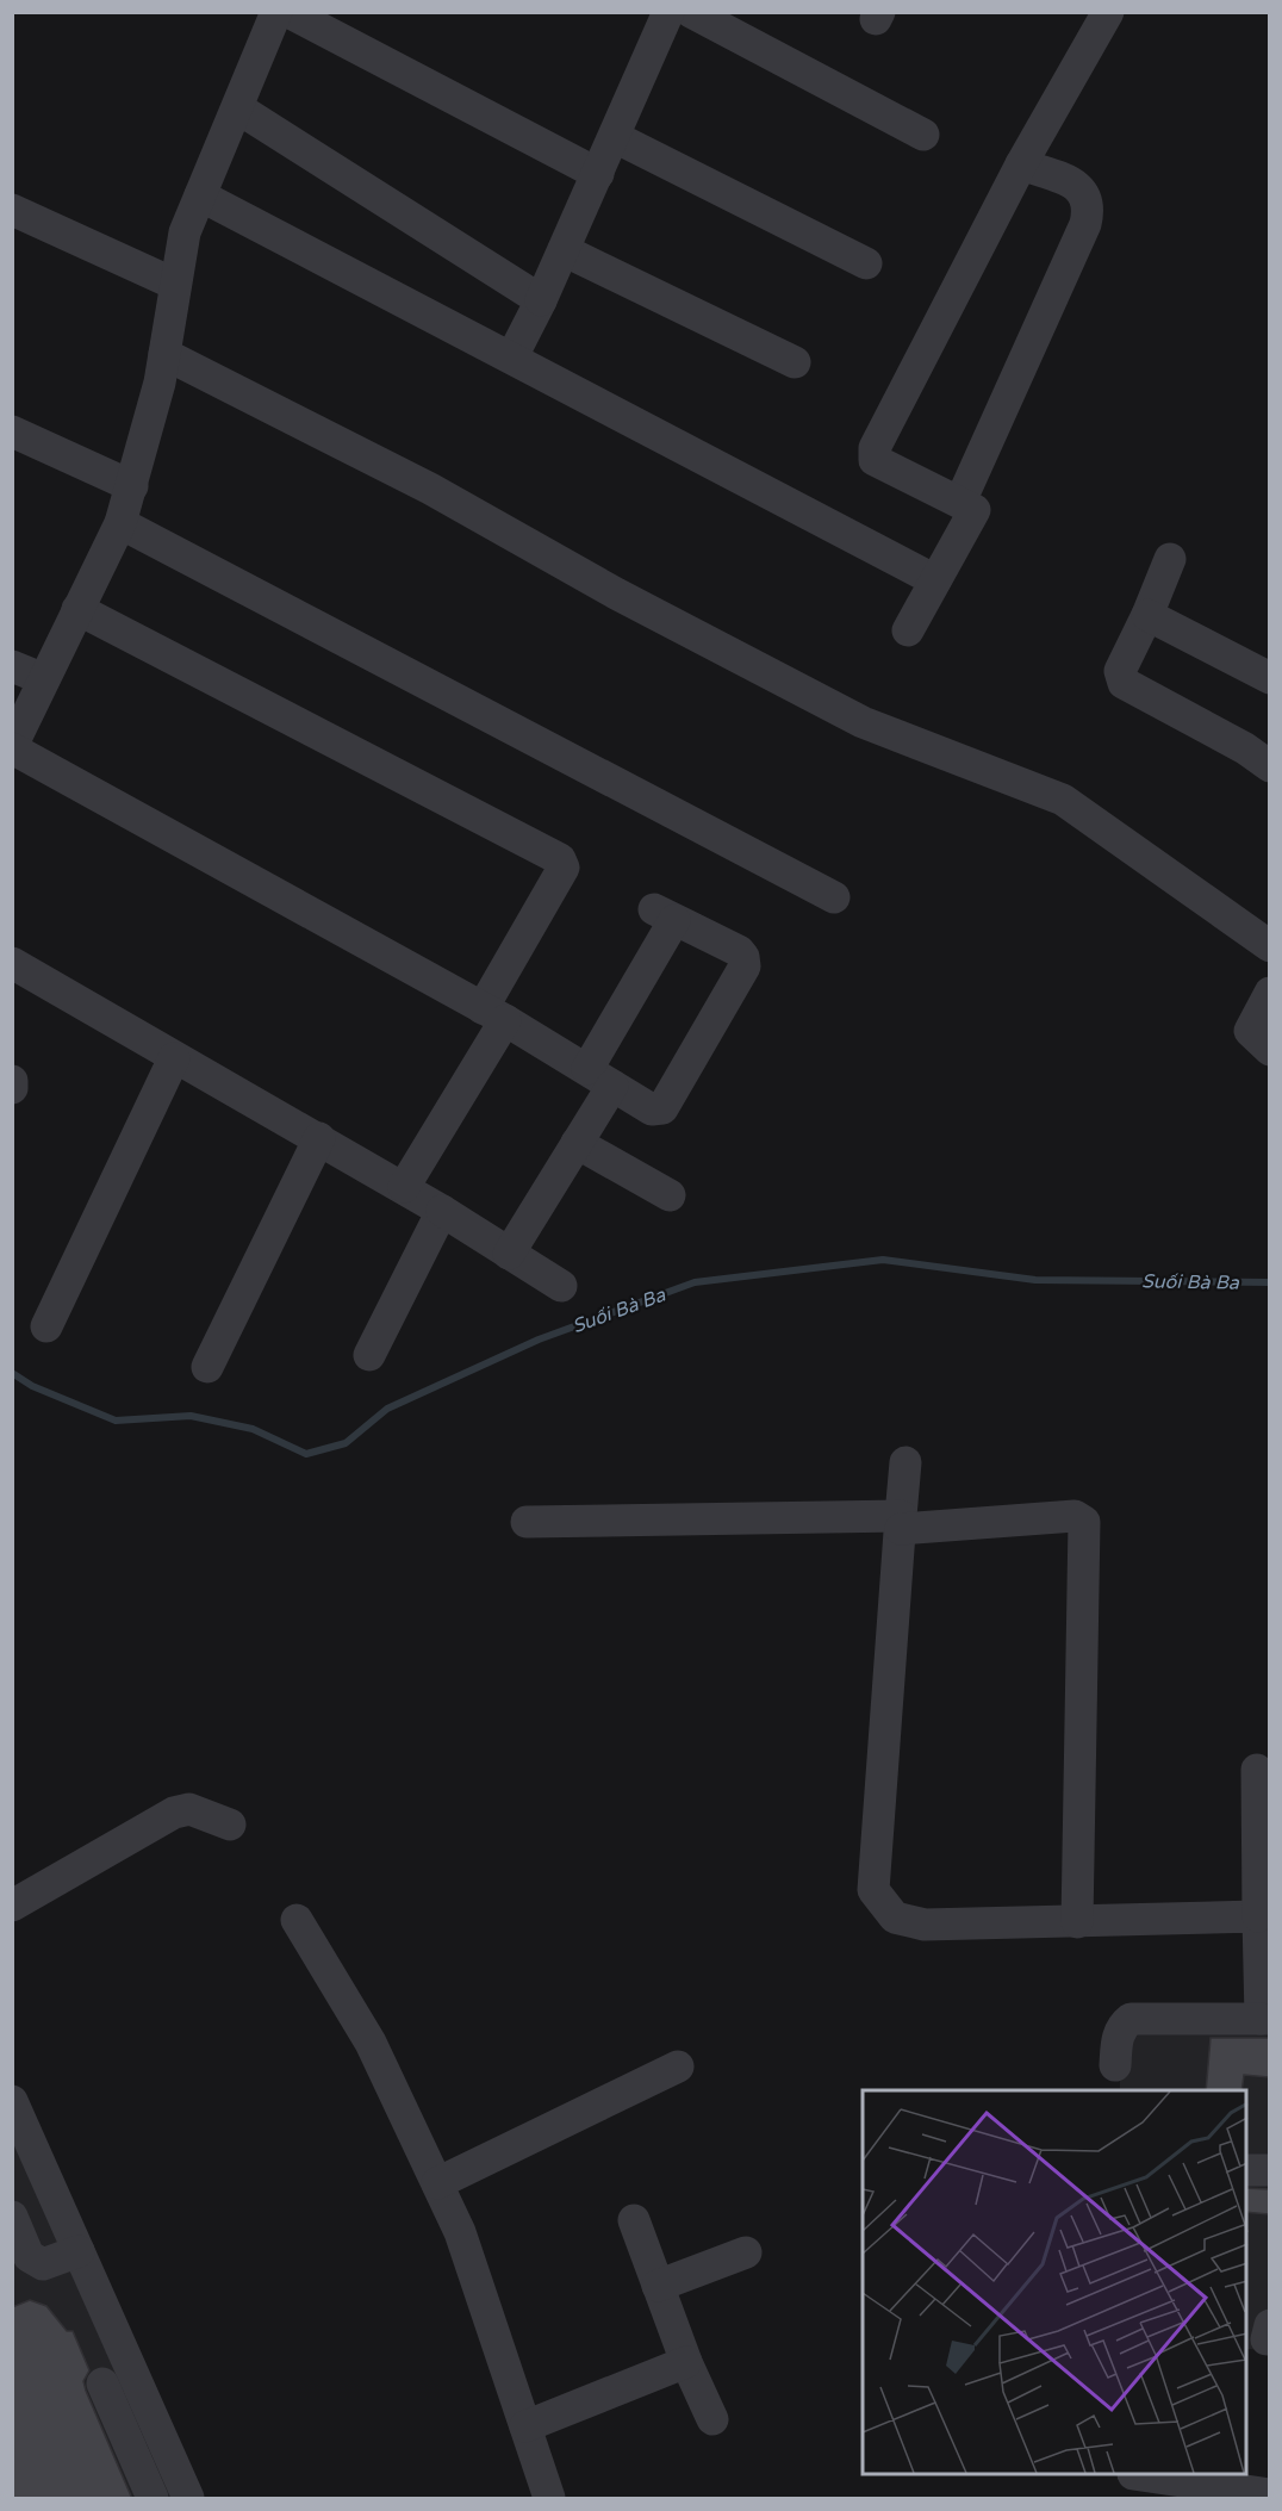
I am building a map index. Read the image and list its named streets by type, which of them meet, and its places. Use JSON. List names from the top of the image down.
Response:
{
  "water": ["Suối Bà Ba"]
}
